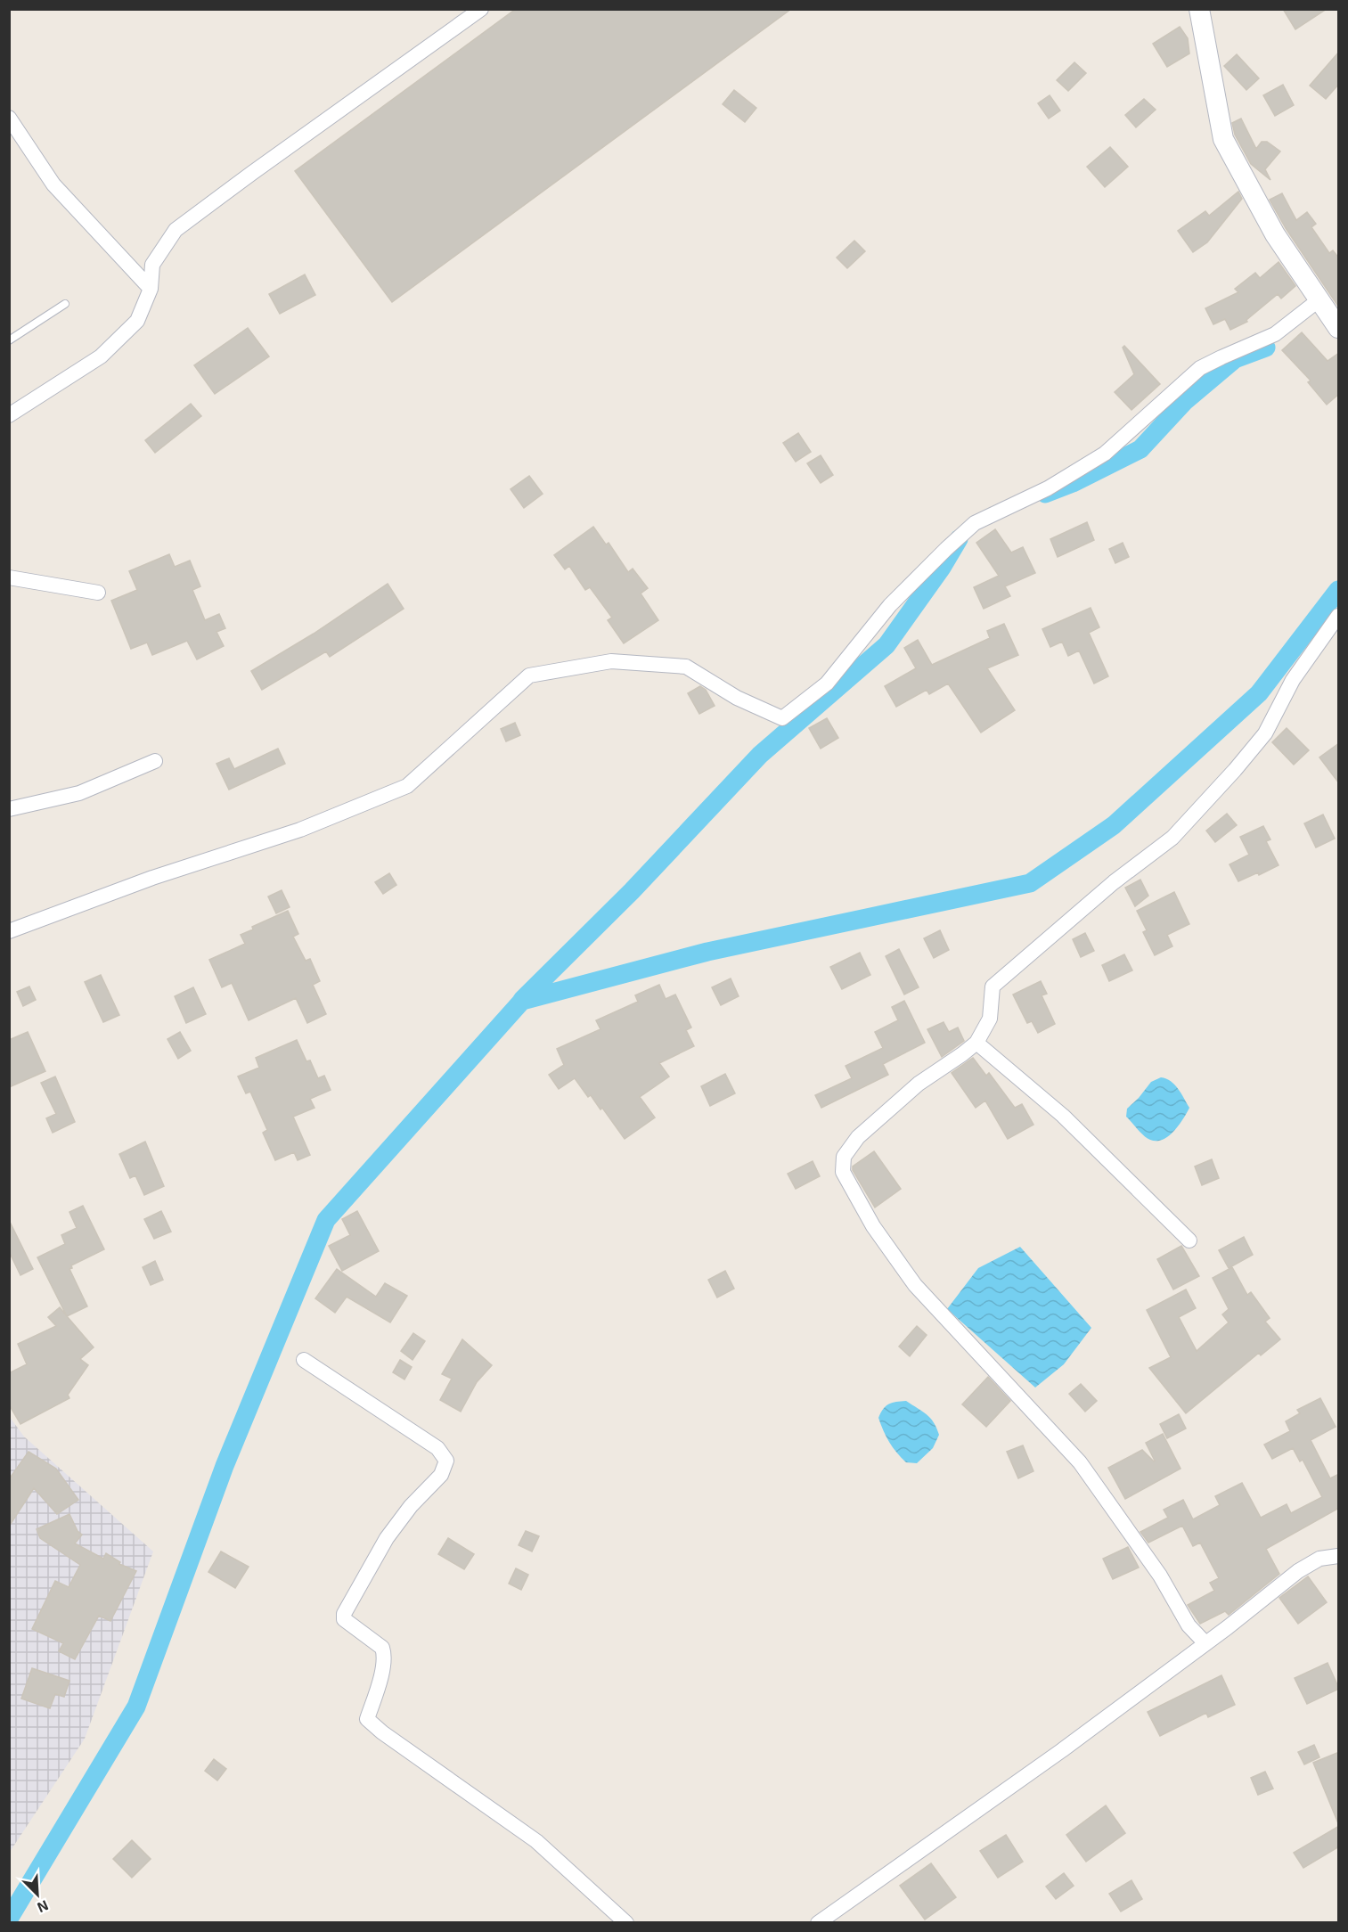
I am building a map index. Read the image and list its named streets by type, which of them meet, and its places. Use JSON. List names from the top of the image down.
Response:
{
  "north": "bottom right"
}
